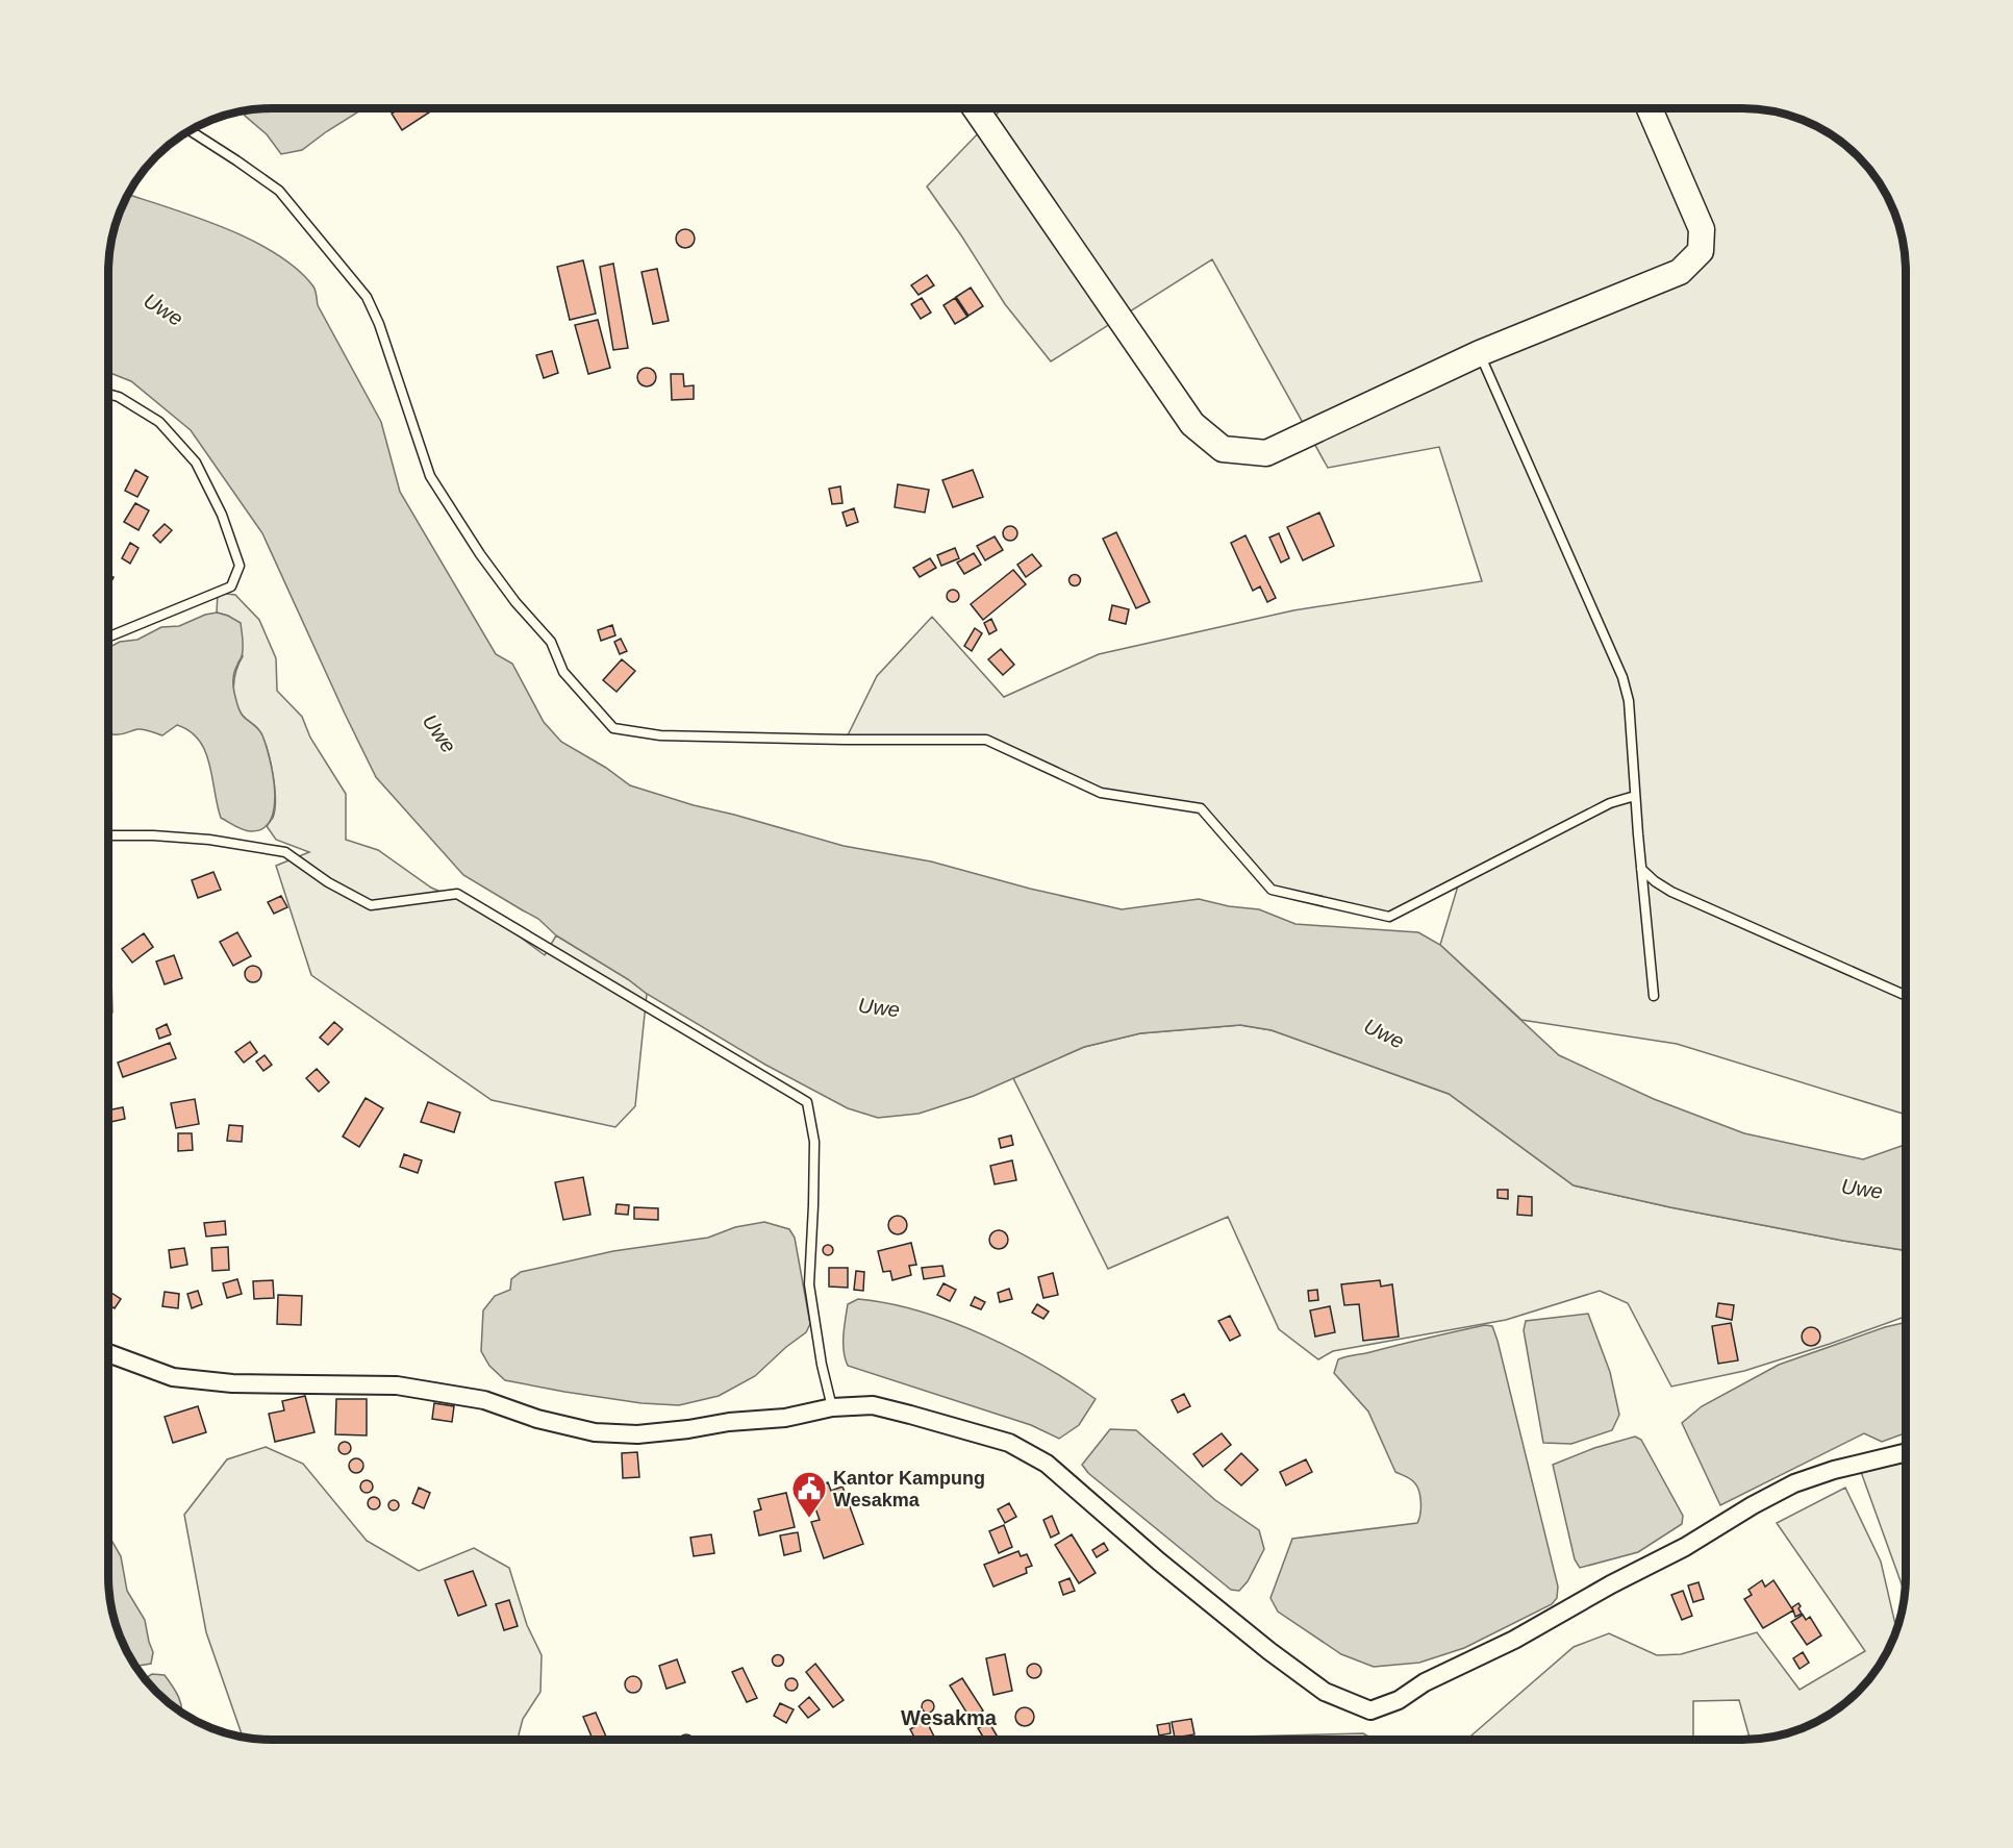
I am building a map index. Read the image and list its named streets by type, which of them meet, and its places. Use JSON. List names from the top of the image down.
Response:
{
  "districts": ["Wesakma"],
  "water": ["Uwe"],
  "places": {
    "public building": ["Kantor Kampung Wesakma"]
  }
}
